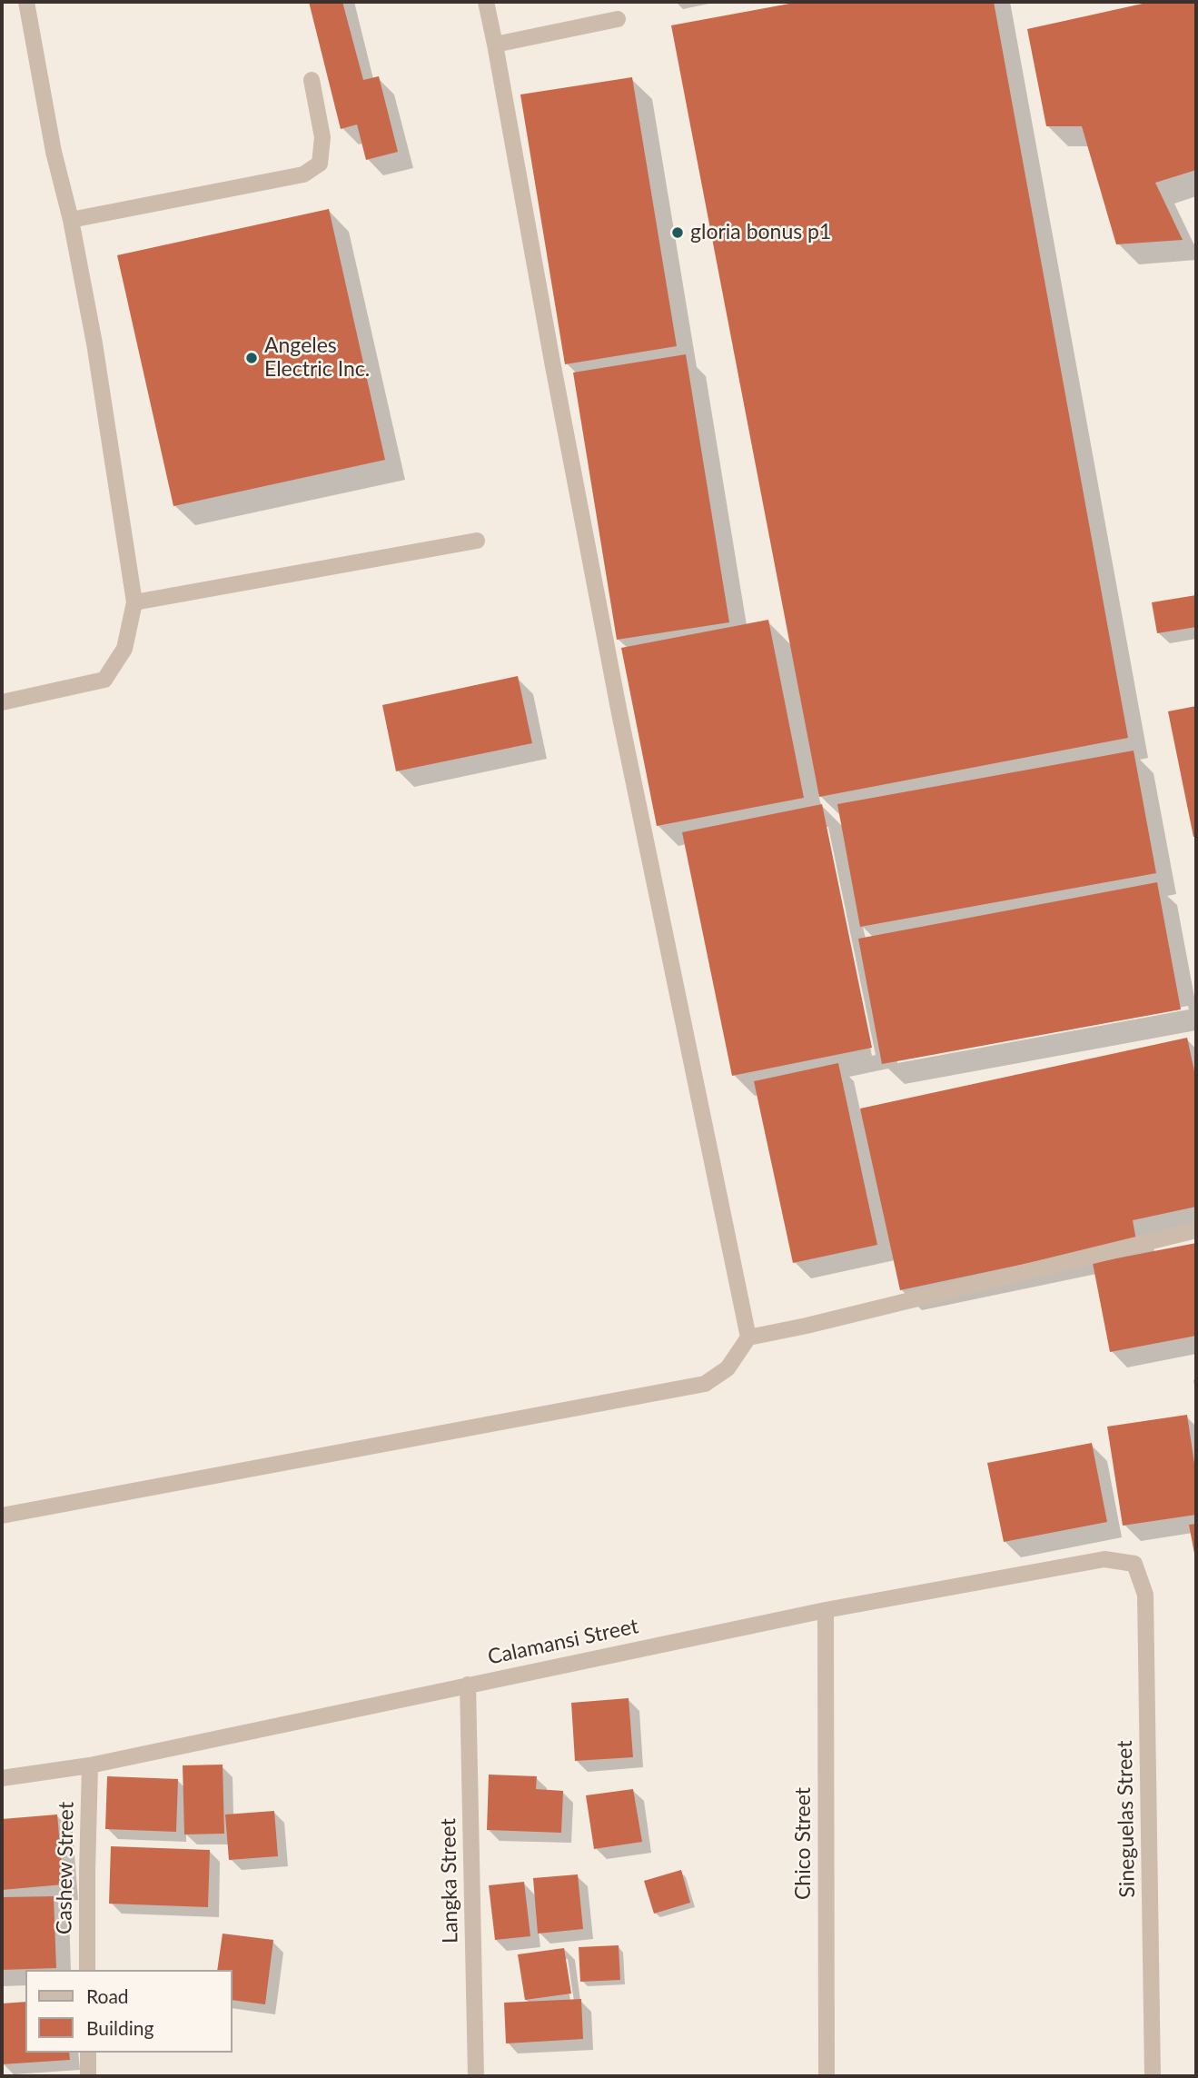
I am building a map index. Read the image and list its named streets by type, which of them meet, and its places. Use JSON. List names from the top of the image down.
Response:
{
  "streets": {
    "street": [
      "Calamansi Street",
      "Sineguelas Street",
      "Chico Street",
      "Cashew Street",
      "Langka Street"
    ]
  },
  "crossings": [
    ["Calamansi Street", "Sineguelas Street"],
    ["Calamansi Street", "Chico Street"],
    ["Calamansi Street", "Cashew Street"],
    ["Calamansi Street", "Langka Street"]
  ],
  "places": ["gloria bonus p1", "Angeles Electric Inc."],
  "legend": ["Road", "Building"]
}
